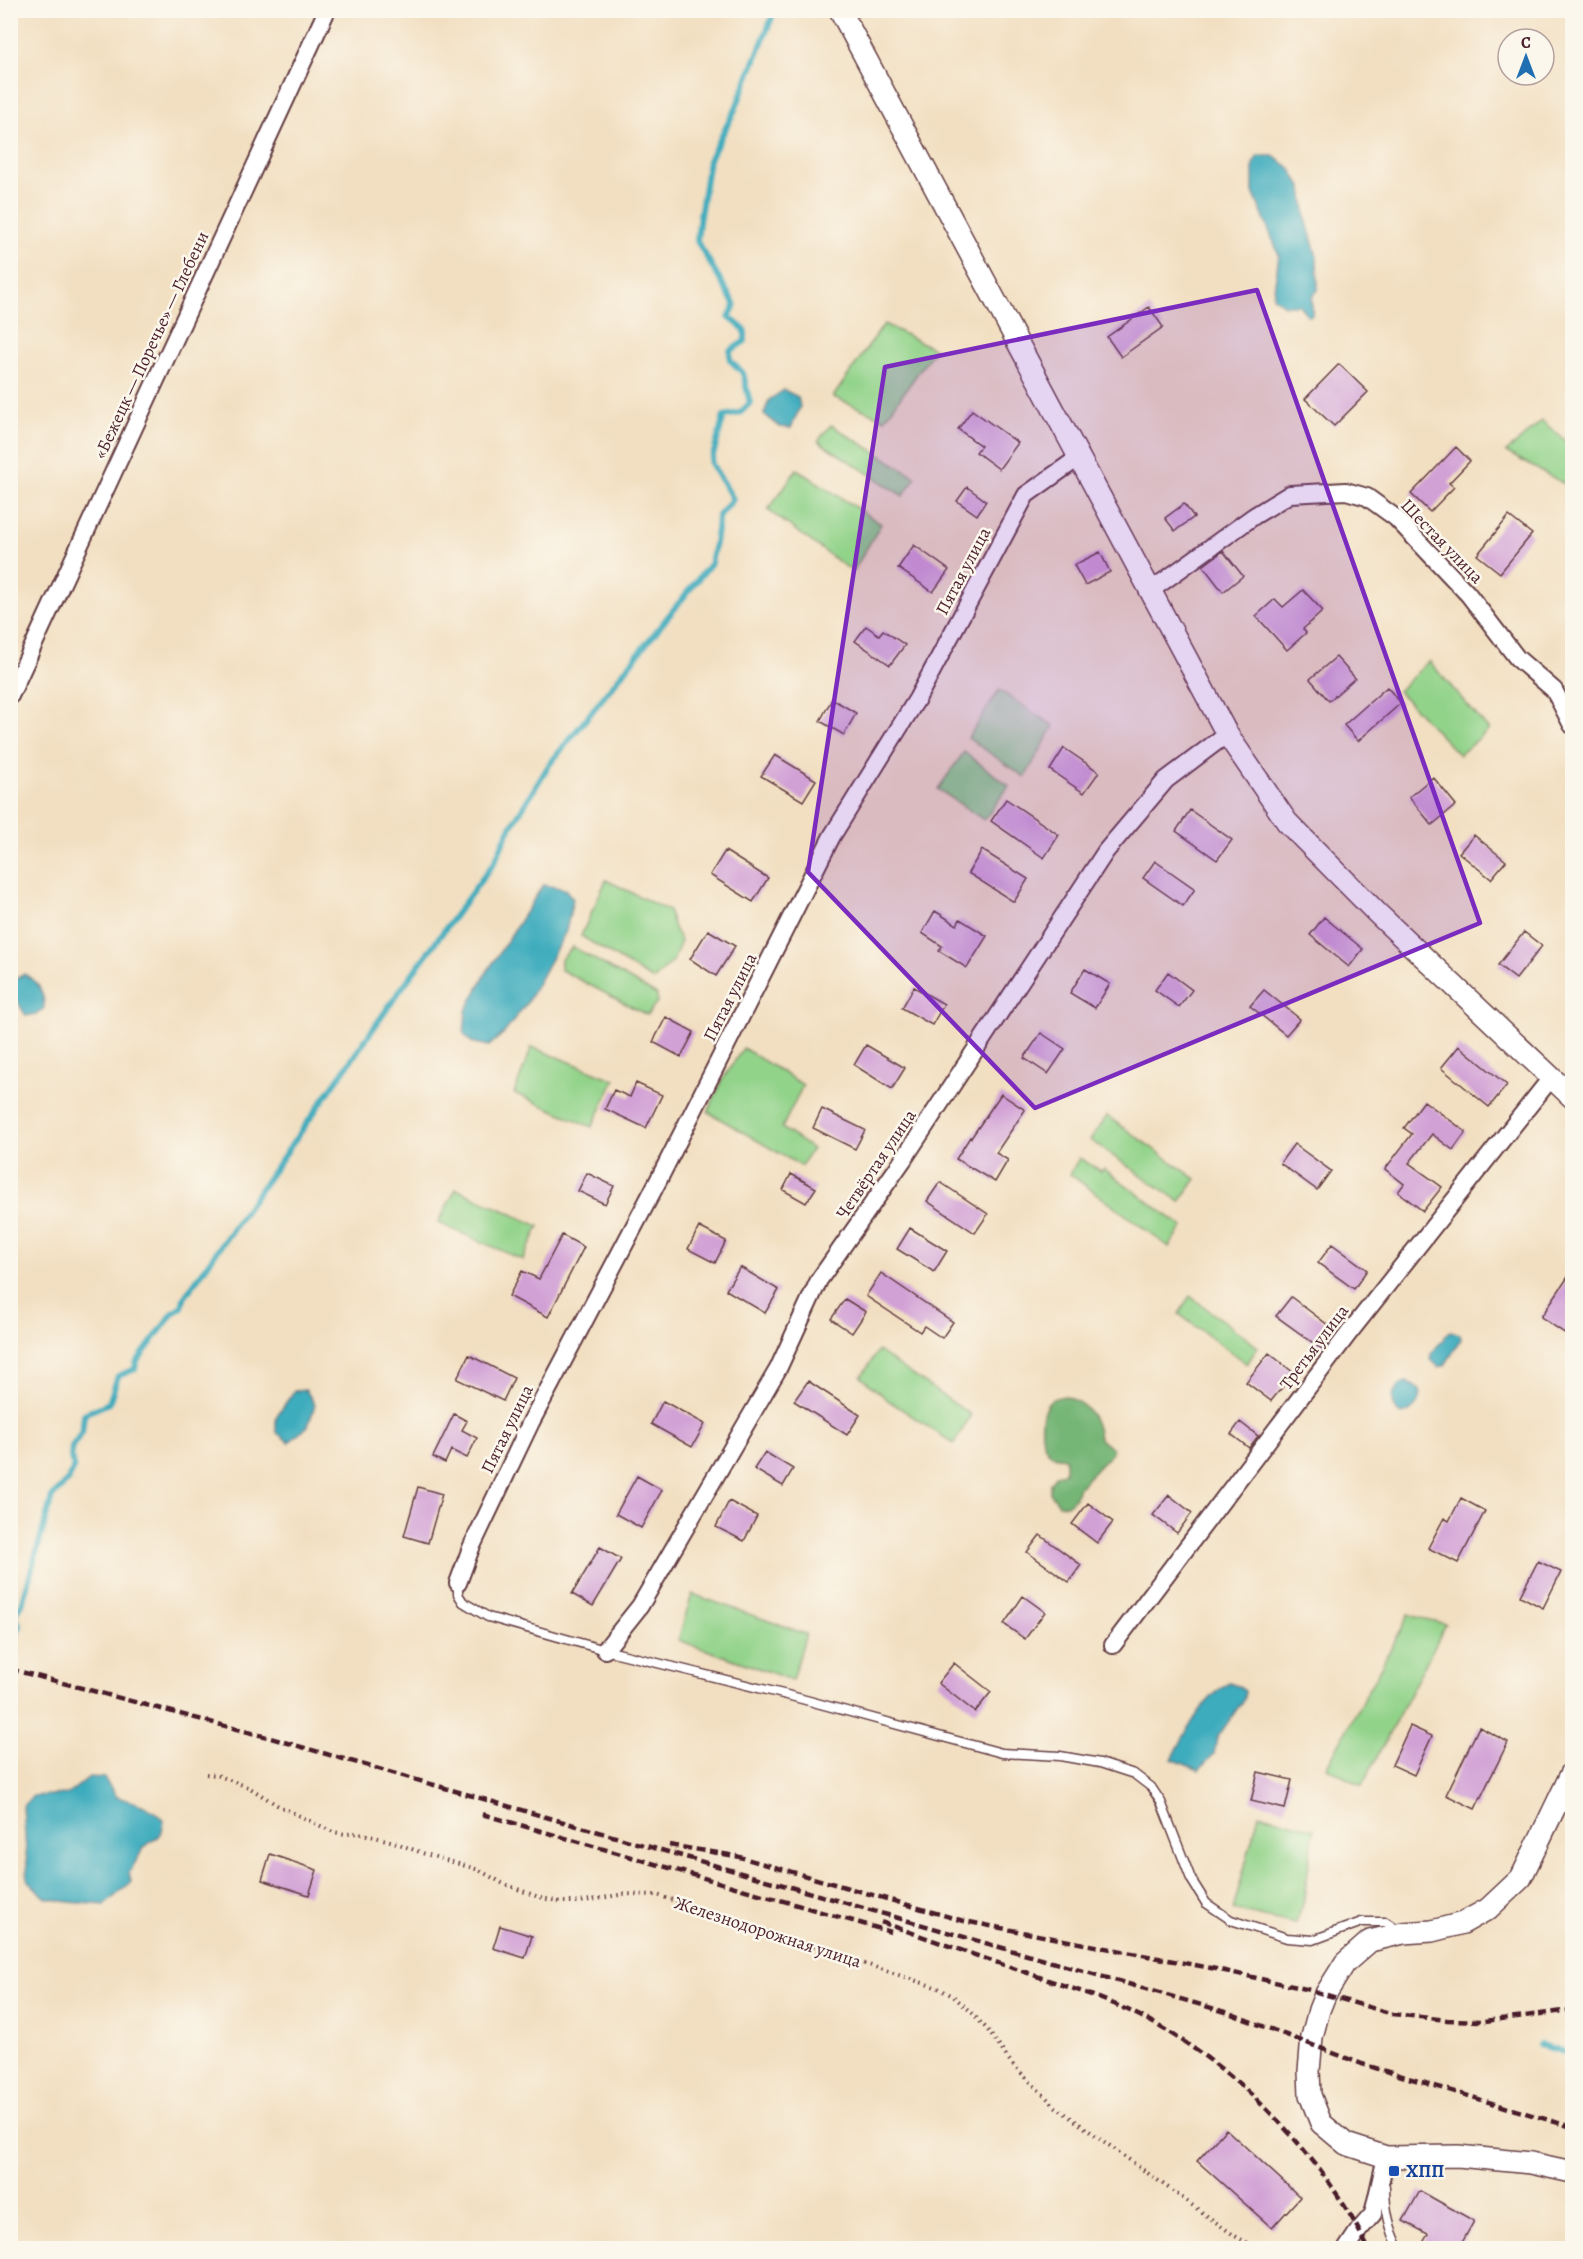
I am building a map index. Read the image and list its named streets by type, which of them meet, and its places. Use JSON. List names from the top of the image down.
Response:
{
  "streets": {
    "street": [
      "«Бежецк — Поречье» — Глебени",
      "Шестая улица",
      "Пятая улица",
      "Четвёртая улица",
      "Третья улица"
    ],
    "path": ["Железнодорожная улица"]
  },
  "places": {
    "transit": ["ХПП"]
  },
  "north": "top"
}
